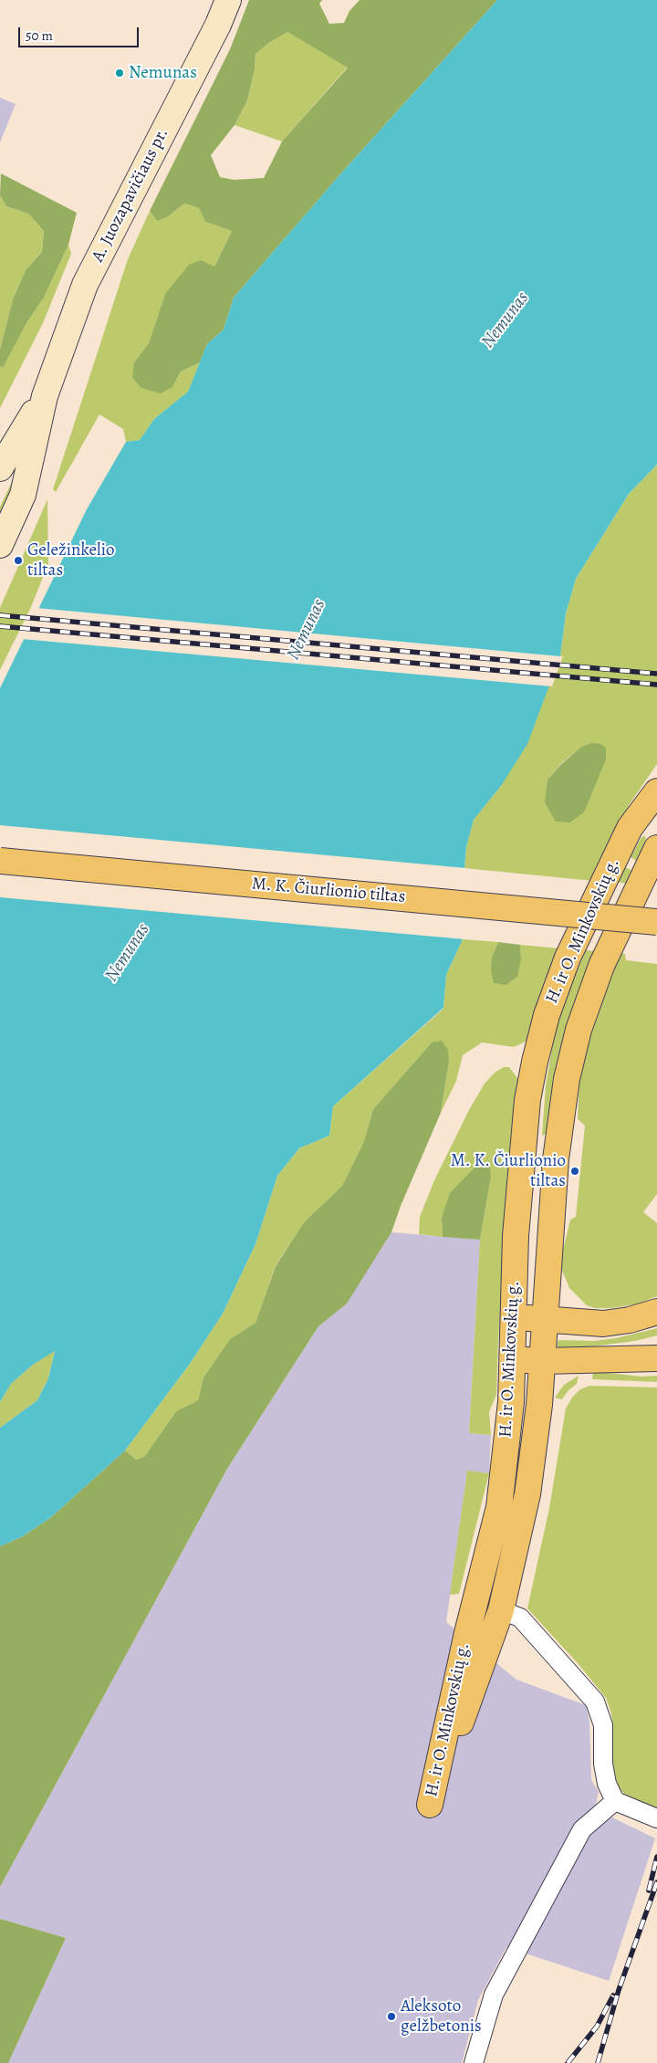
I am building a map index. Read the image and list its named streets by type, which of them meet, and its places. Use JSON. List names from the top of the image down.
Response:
{
  "streets": {
    "main road": ["A. Juozapavičiaus pr.", "M. K. Čiurlionio tiltas", "H. ir O. Minkovskių g."]
  },
  "water": ["Nemunas"],
  "places": [
    "Nemunas",
    "Geležinkelio tiltas",
    "M. K. Čiurlionio tiltas",
    "Aleksoto gelžbetonis"
  ],
  "scale_bar": "50 m"
}
